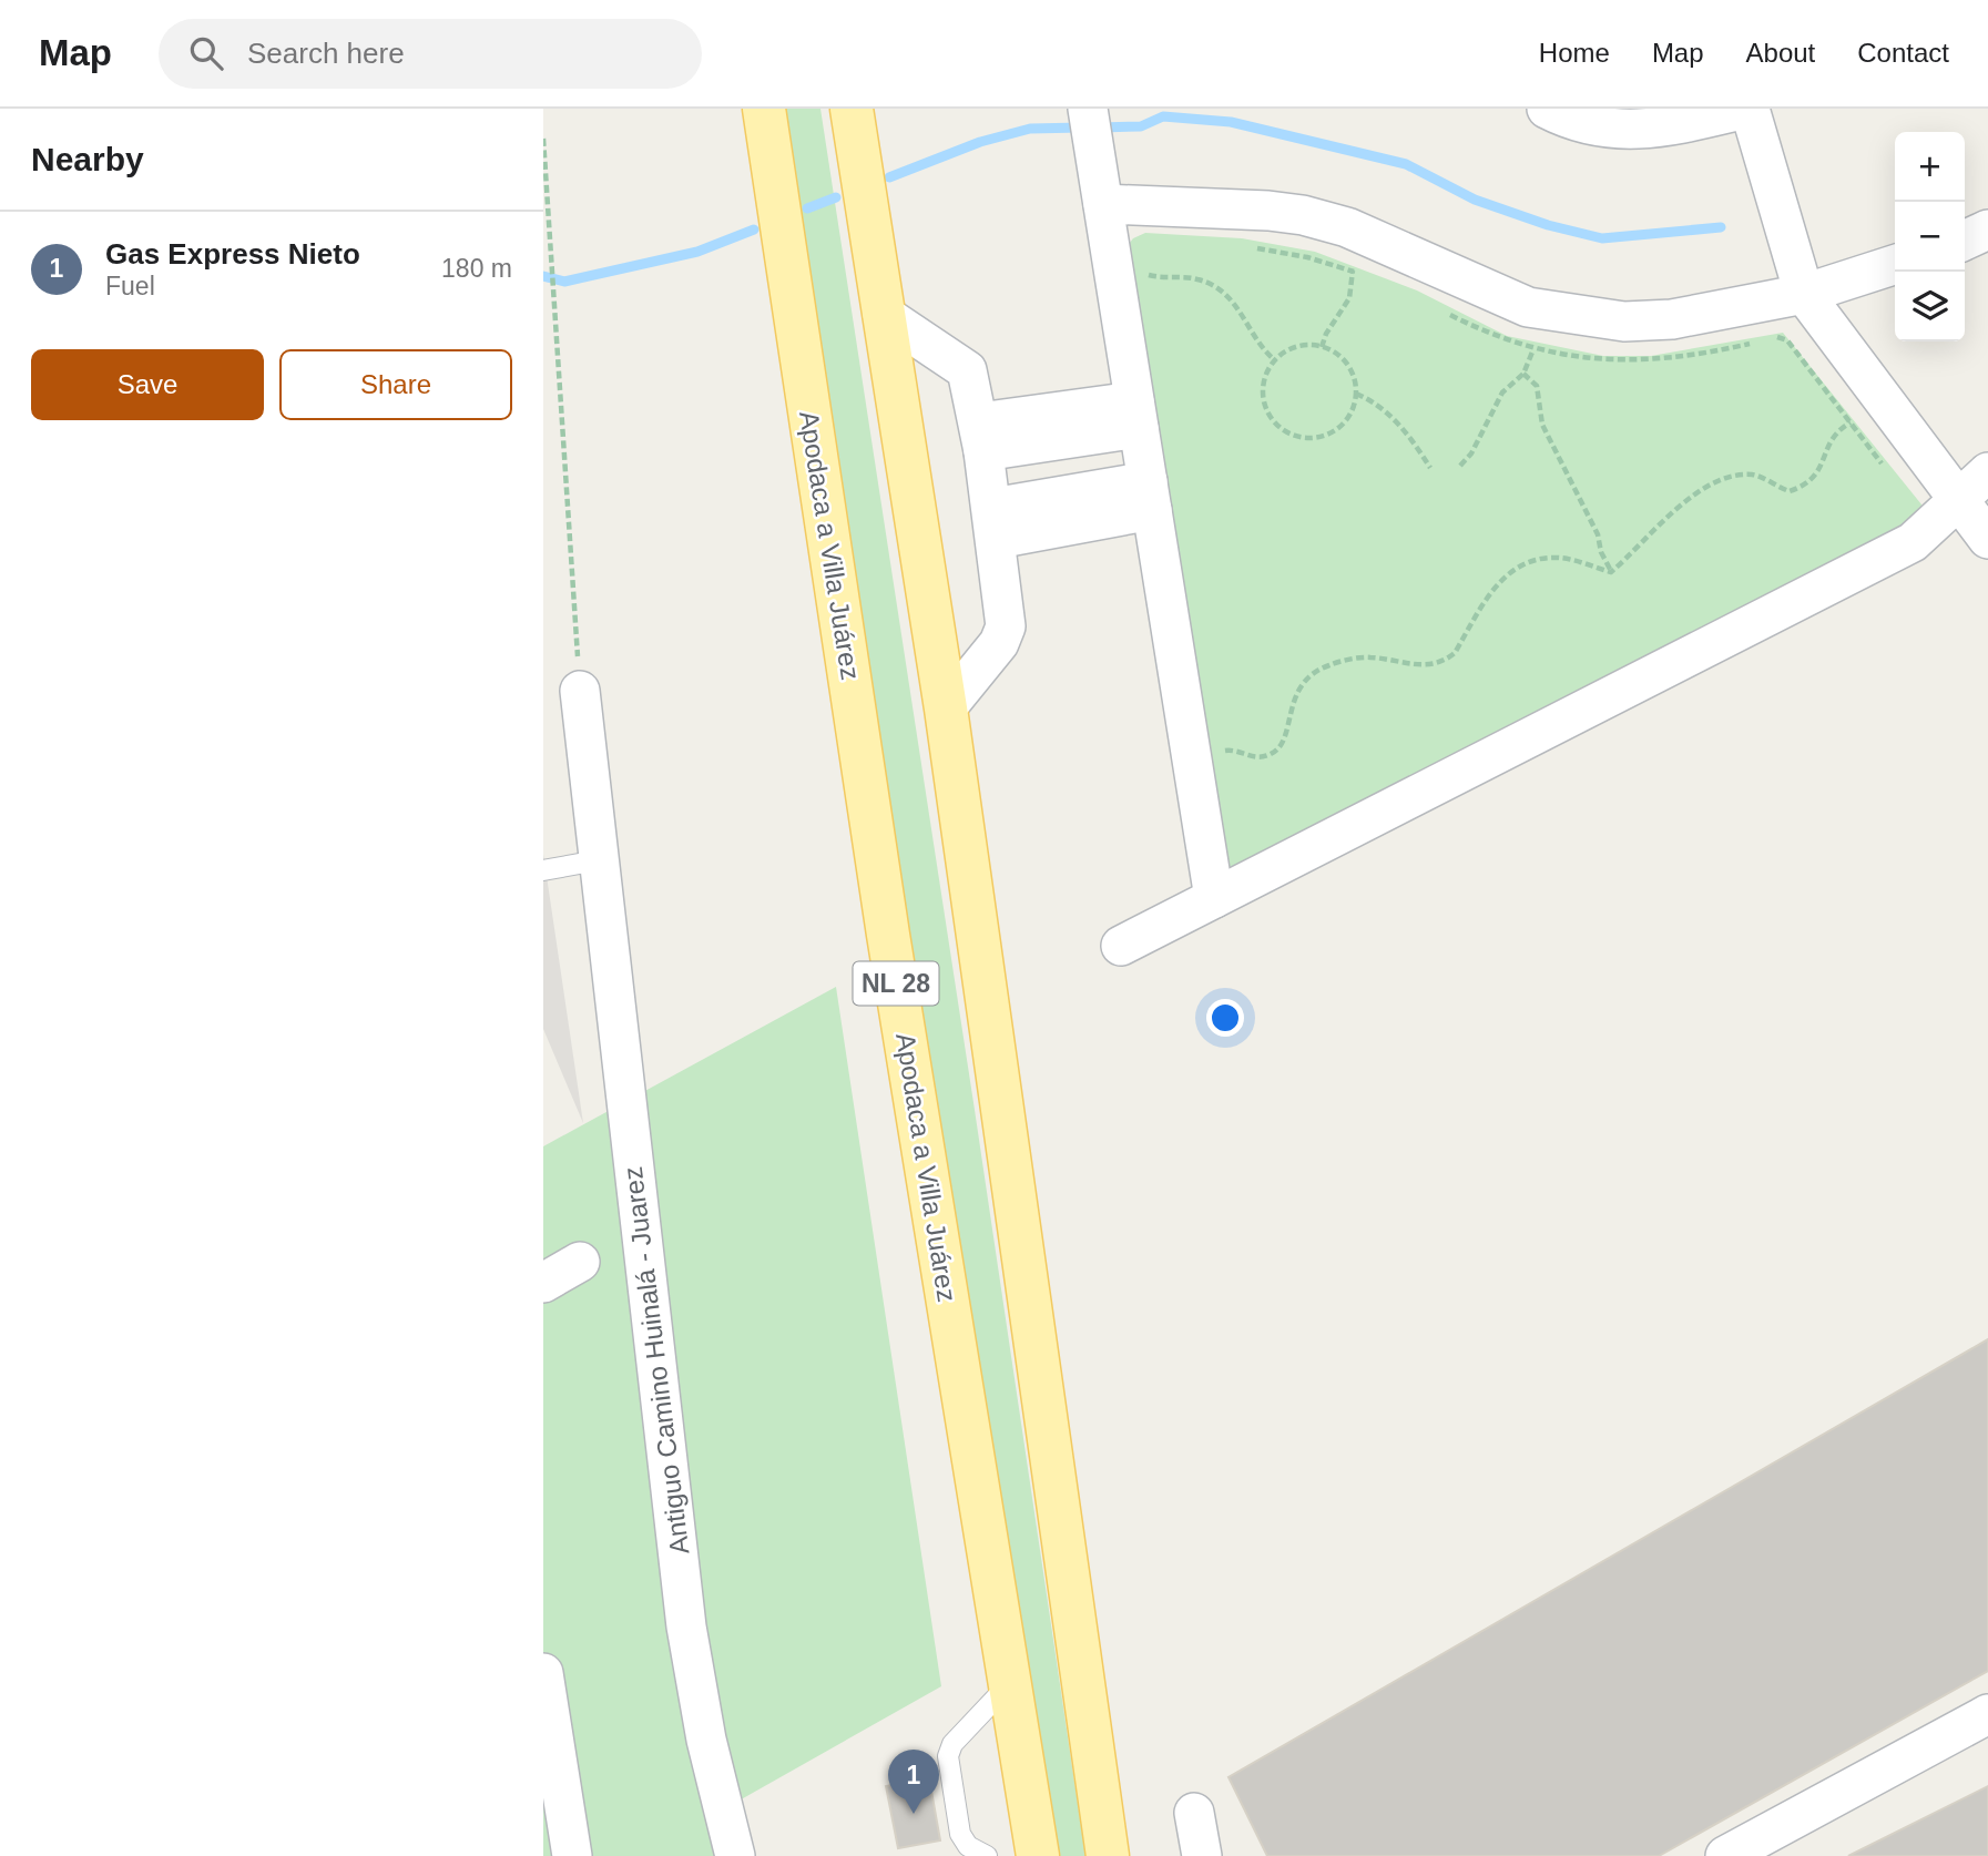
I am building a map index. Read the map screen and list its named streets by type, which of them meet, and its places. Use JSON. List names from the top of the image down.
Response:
{
  "streets": {
    "main road": ["Apodaca a Villa Juárez", "NL 28"],
    "street": ["Antiguo Camino Huinalá - Juarez"]
  },
  "page": {
    "header": "Map",
    "search": "Search here",
    "nav": [
      "Home",
      "Map",
      "About",
      "Contact"
    ],
    "heading": "Nearby",
    "map_buttons": ["+", "−"],
    "list": [
      {
        "mark": "1",
        "name": "Gas Express Nieto",
        "note": "Fuel",
        "value": "180 m"
      }
    ],
    "buttons": ["Save", "Share"],
    "pins": "1"
  }
}
